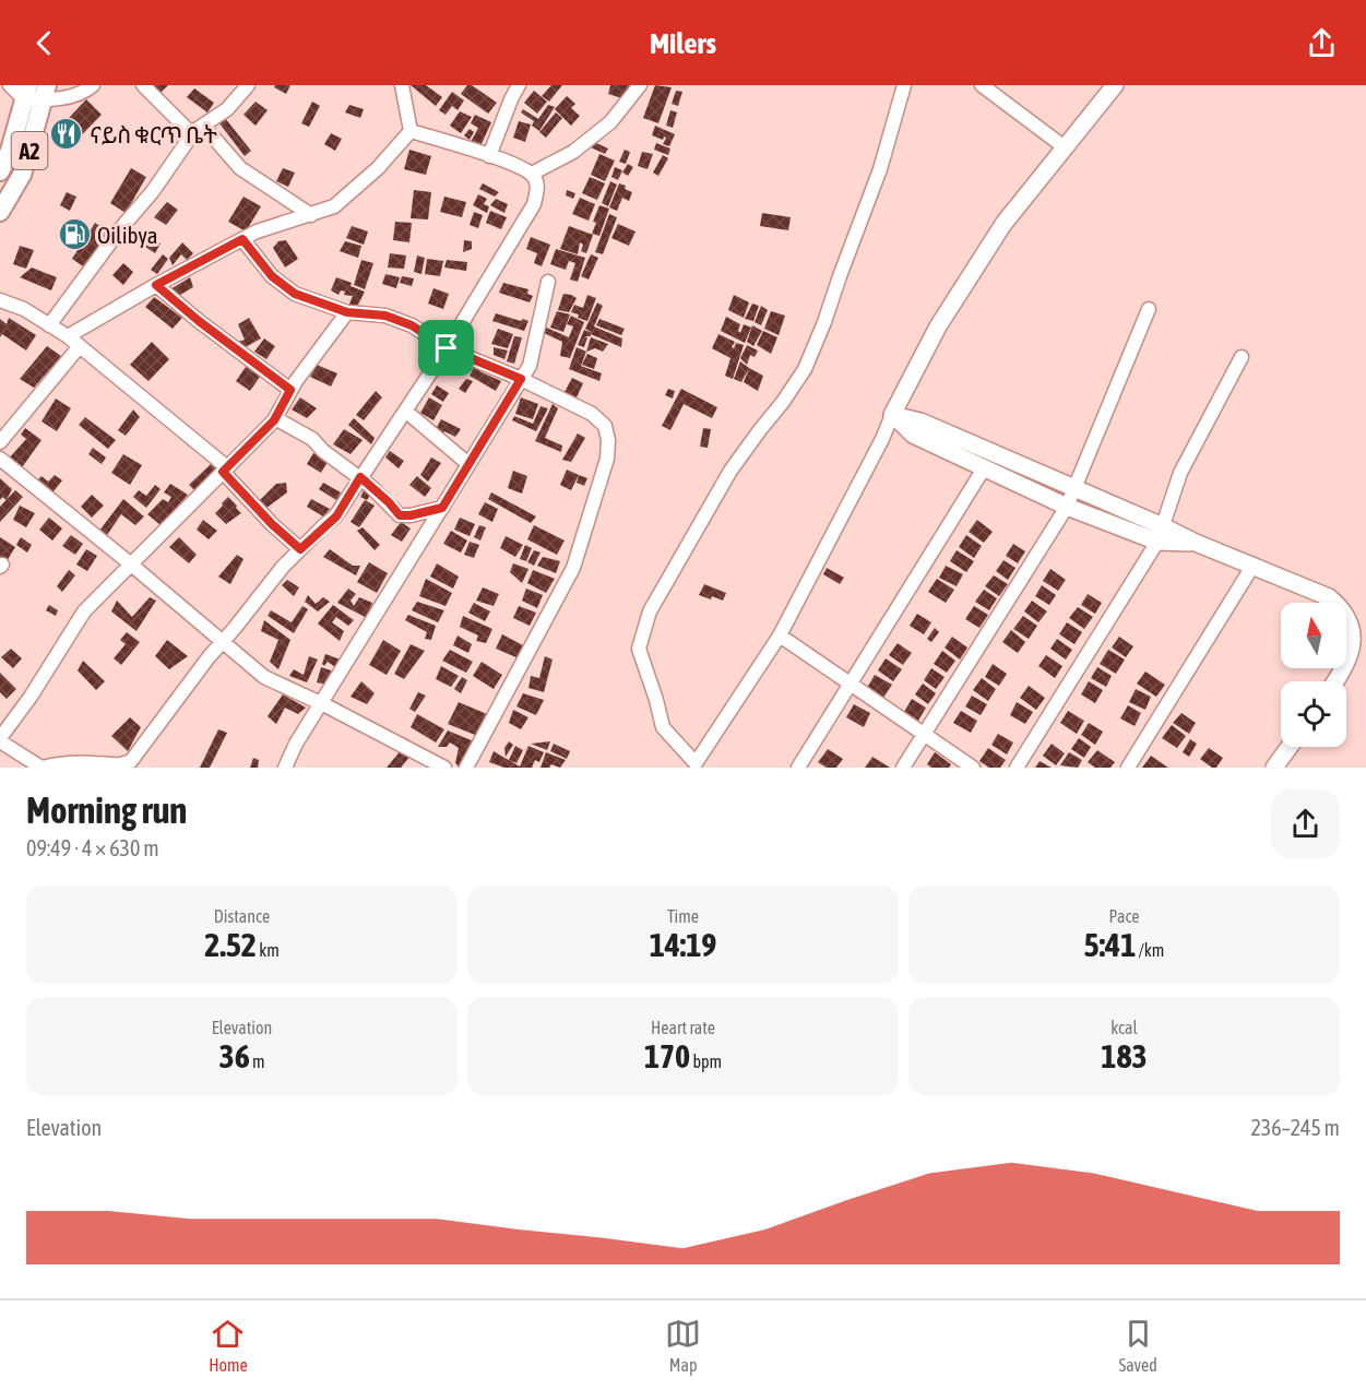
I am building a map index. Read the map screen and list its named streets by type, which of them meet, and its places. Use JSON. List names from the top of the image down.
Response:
{
  "streets": {
    "highway": ["A2"]
  },
  "places": {
    "restaurant": ["ናይስ ቁርጥ ቤት"],
    "fuel station": ["Oilibya"]
  },
  "north": "top",
  "page": {
    "header": "Milers",
    "heading": ["Morning run", "09:49 · 4 × 630 m"],
    "stats": [
      ["Distance", "2.52 km"],
      ["Time", "14:19"],
      ["Pace", "5:41 /km"],
      ["Elevation", "36 m"],
      ["Heart rate", "170 bpm"],
      ["kcal", "183"]
    ],
    "chart": ["Elevation", "236–245 m"],
    "tabs": ["Home", "Map", "Saved"]
  }
}
